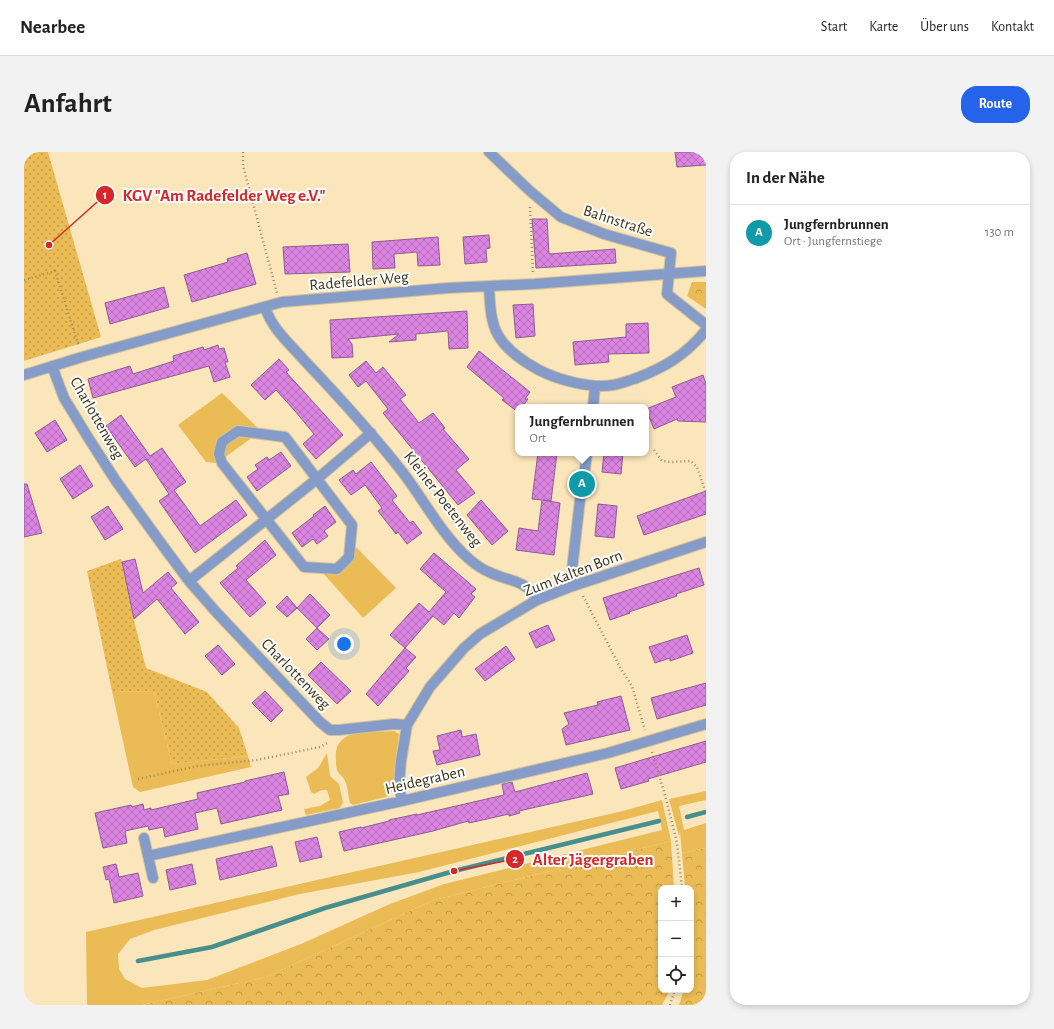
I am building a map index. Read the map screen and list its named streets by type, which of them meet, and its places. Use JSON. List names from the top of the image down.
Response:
{
  "streets": {
    "street": [
      "Bahnstraße",
      "Radefelder Weg",
      "Charlottenweg",
      "Kleiner Poetenweg",
      "Zum Kalten Born",
      "Heidegraben"
    ]
  },
  "crossings": [
    ["Bahnstraße", "Radefelder Weg"],
    ["Radefelder Weg", "Charlottenweg"],
    ["Radefelder Weg", "Kleiner Poetenweg"],
    ["Charlottenweg", "Zum Kalten Born"],
    ["Kleiner Poetenweg", "Zum Kalten Born"],
    ["Zum Kalten Born", "Heidegraben"]
  ],
  "places": ["KGV \"Am Radefelder Weg e.V.\"", "Alter Jägergraben"],
  "page": {
    "header": "Nearbee",
    "nav": [
      "Start",
      "Karte",
      "Über uns",
      "Kontakt"
    ],
    "buttons": "Route",
    "title": "Anfahrt",
    "heading": "In der Nähe",
    "list": [
      {
        "mark": "A",
        "name": "Jungfernbrunnen",
        "note": "Ort · Jungfernstiege",
        "value": "130 m"
      }
    ],
    "popup": ["Jungfernbrunnen", "Ort"],
    "pins": "A",
    "map_buttons": ["+", "−"]
  }
}
